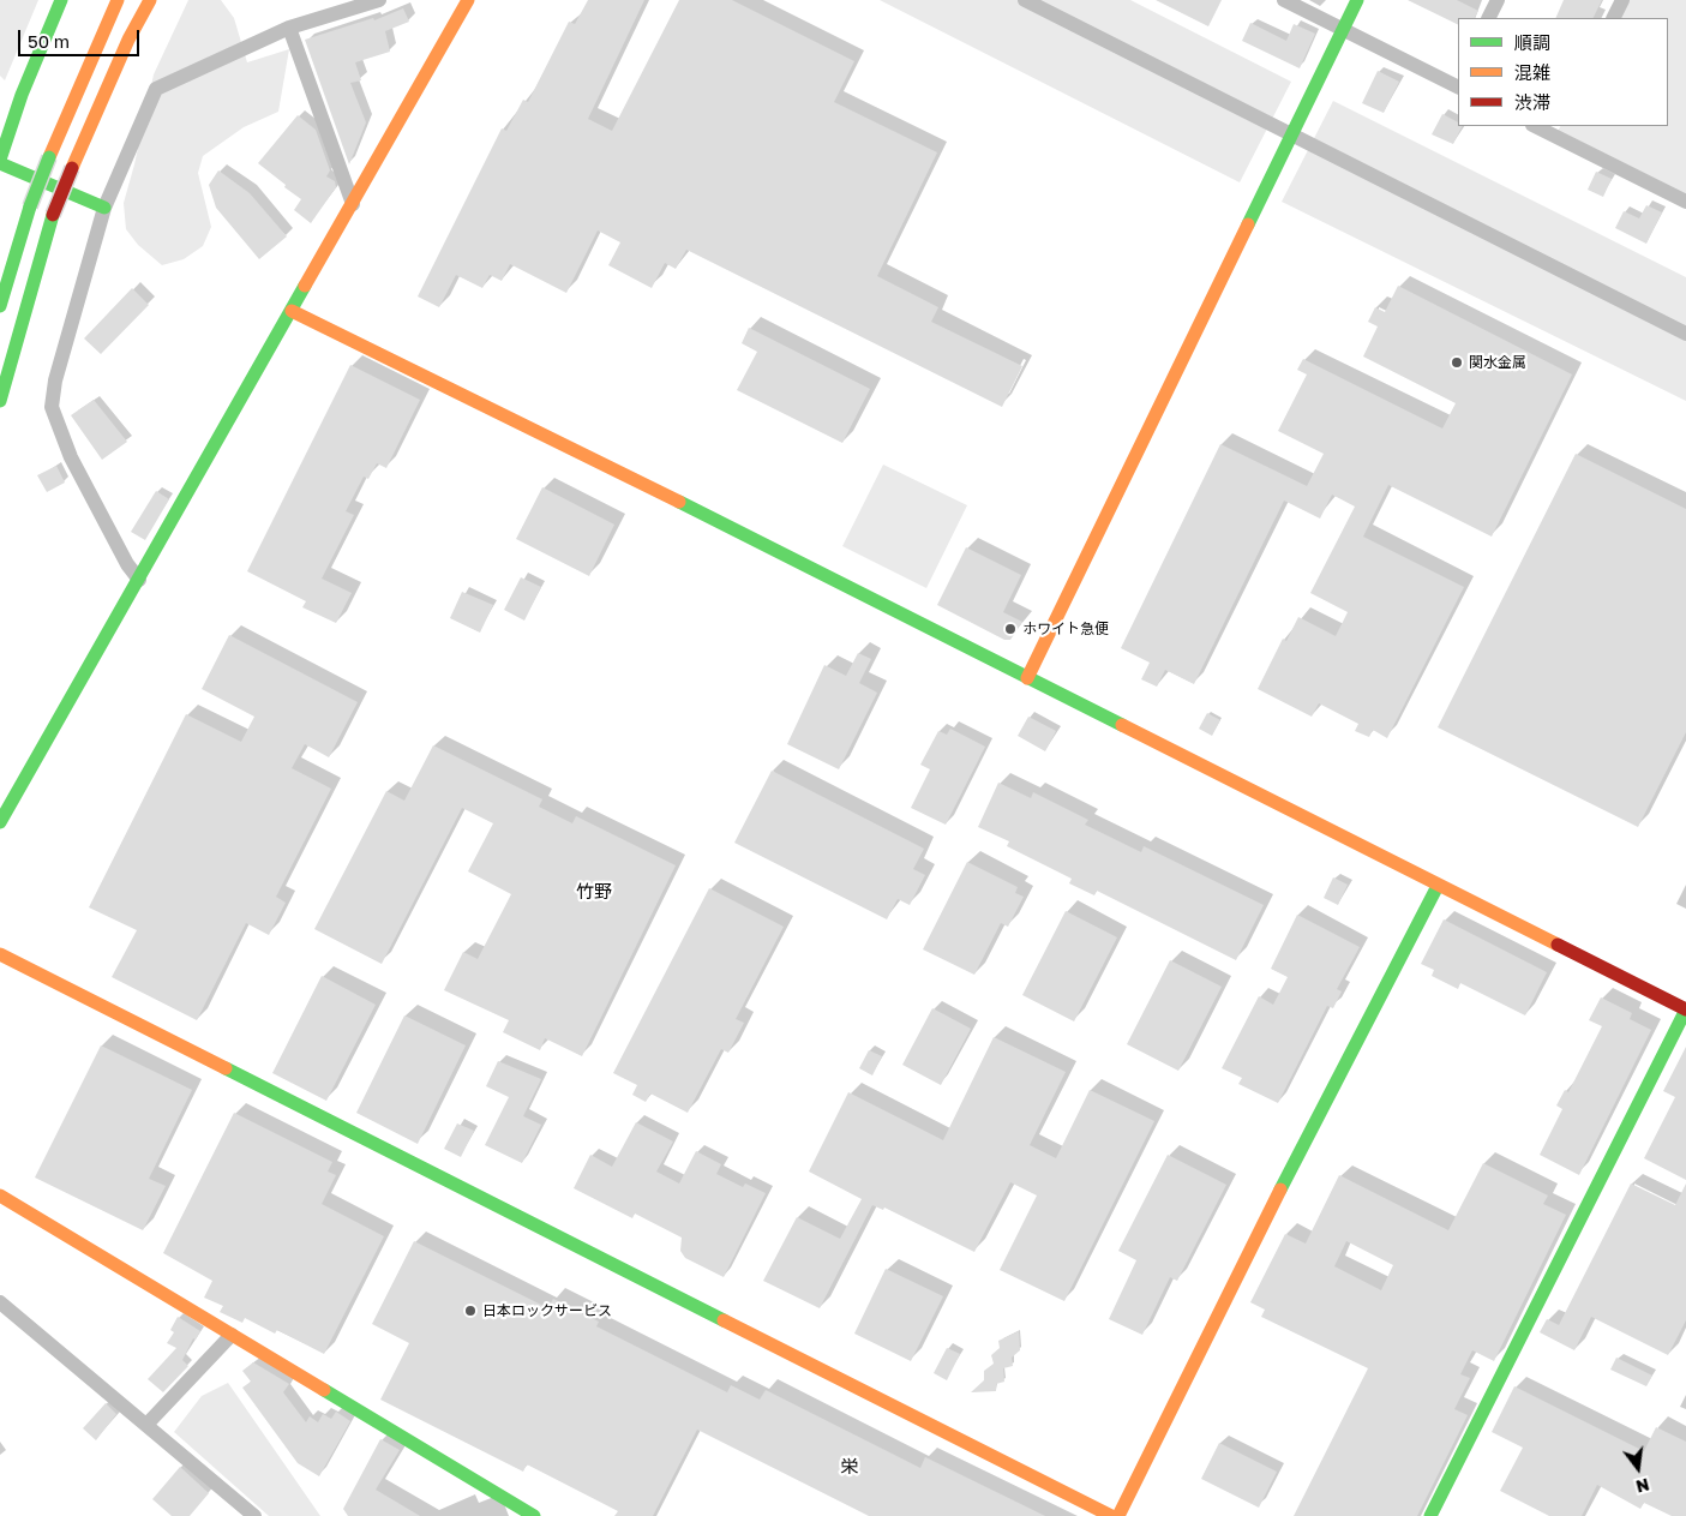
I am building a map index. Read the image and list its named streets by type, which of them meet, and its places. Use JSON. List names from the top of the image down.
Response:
{
  "districts": ["竹野", "栄"],
  "places": ["関水金属", "ホワイト急便", "日本ロックサービス"],
  "legend": ["順調", "混雑", "渋滞"],
  "scale_bar": "50 m",
  "north": "bottom"
}
